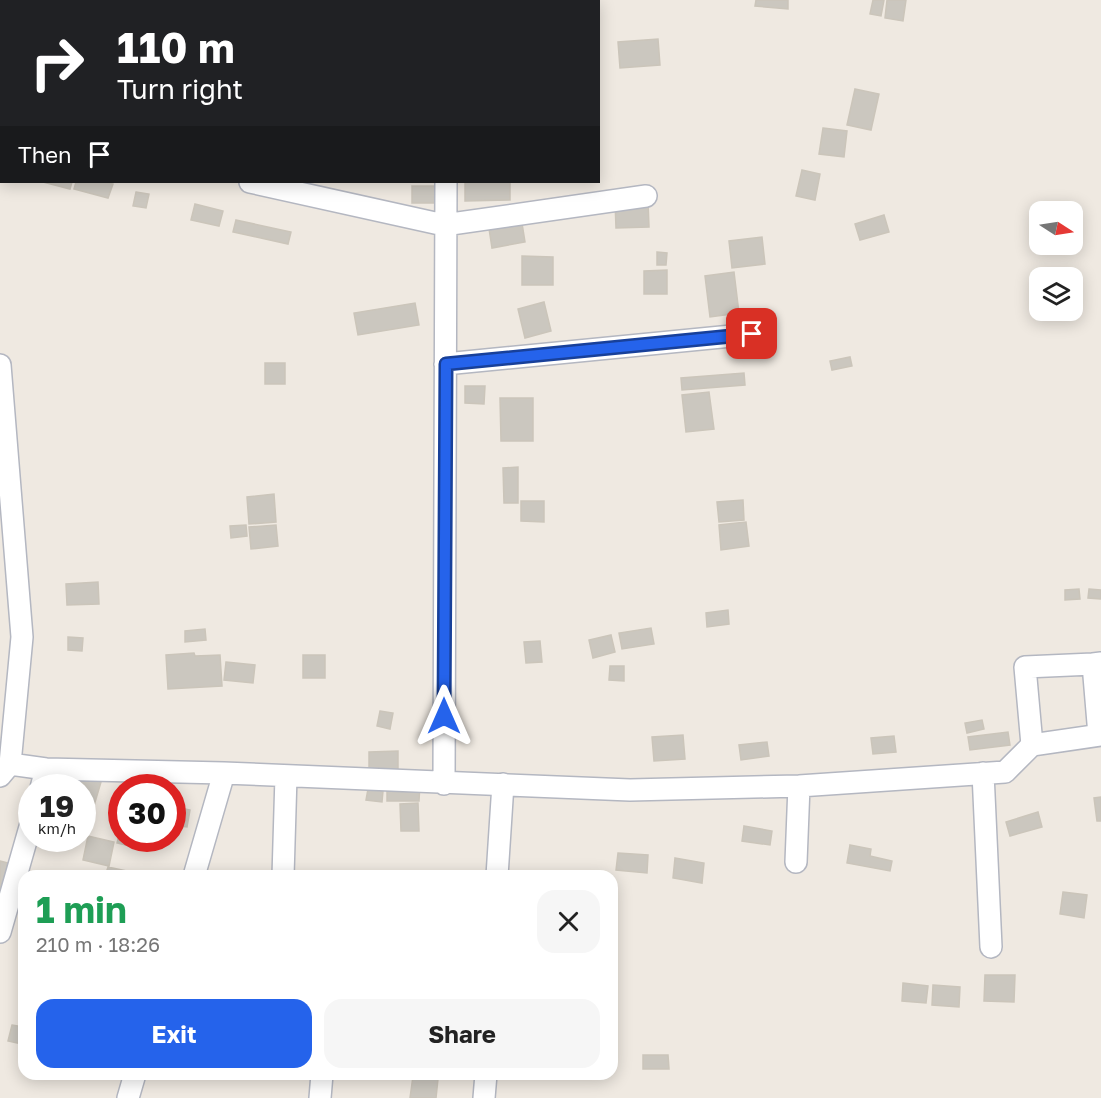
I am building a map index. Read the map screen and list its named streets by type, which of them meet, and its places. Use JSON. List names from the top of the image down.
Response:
{
  "north": "right",
  "page": {
    "turn": ["110 m", "Turn right"],
    "then": "Then",
    "speed": "19 km/h",
    "limit": "30",
    "heading": ["1 min", "210 m · 18:26"],
    "buttons": ["Exit", "Share"]
  }
}
